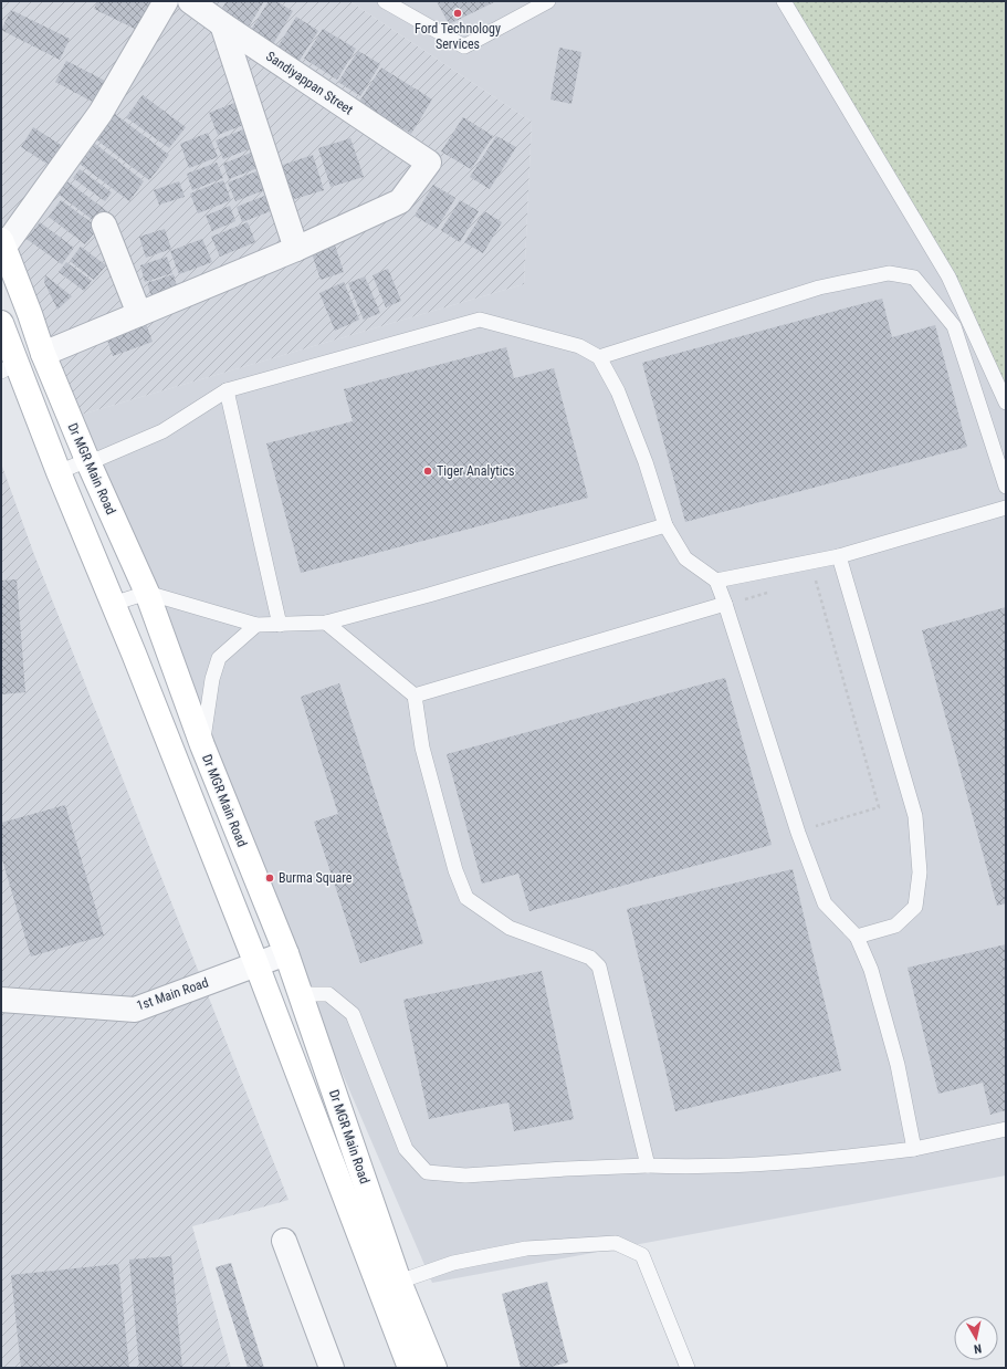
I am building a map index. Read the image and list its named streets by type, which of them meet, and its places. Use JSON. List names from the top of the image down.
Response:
{
  "streets": {
    "main road": ["Dr MGR Main Road"],
    "street": ["Sandiyappan Street", "1st Main Road"]
  },
  "crossings": [
    ["Dr MGR Main Road", "1st Main Road"]
  ],
  "places": ["Ford Technology Services", "Tiger Analytics", "Burma Square"],
  "north": "bottom"
}
